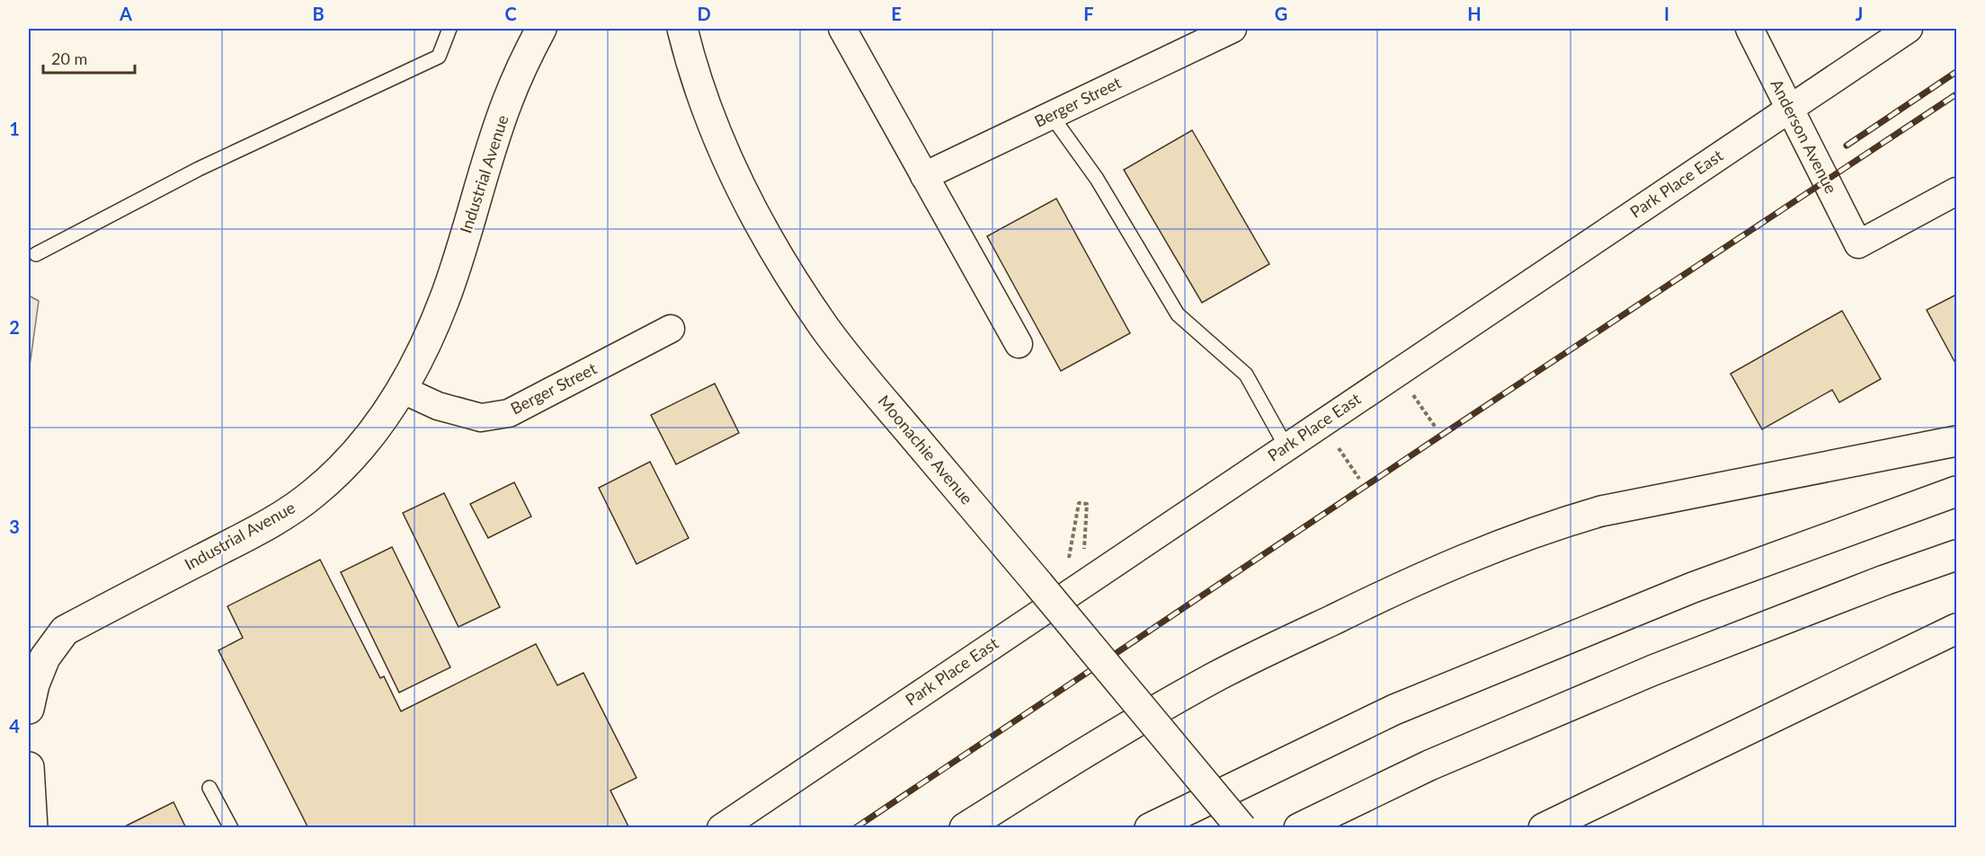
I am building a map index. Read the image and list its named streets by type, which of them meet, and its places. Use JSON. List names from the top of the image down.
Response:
{
  "streets": {
    "main road": ["Industrial Avenue", "Moonachie Avenue"],
    "street": ["Berger Street", "Anderson Avenue", "Park Place East"]
  },
  "crossings": [
    ["Berger Street", "Industrial Avenue"],
    ["Anderson Avenue", "Park Place East"]
  ],
  "scale_bar": "20 m",
  "grid": {
    "columns": [
      "A",
      "B",
      "C",
      "D",
      "E",
      "F",
      "G",
      "H",
      "I",
      "J"
    ],
    "rows": [
      "1",
      "2",
      "3",
      "4"
    ]
  }
}
